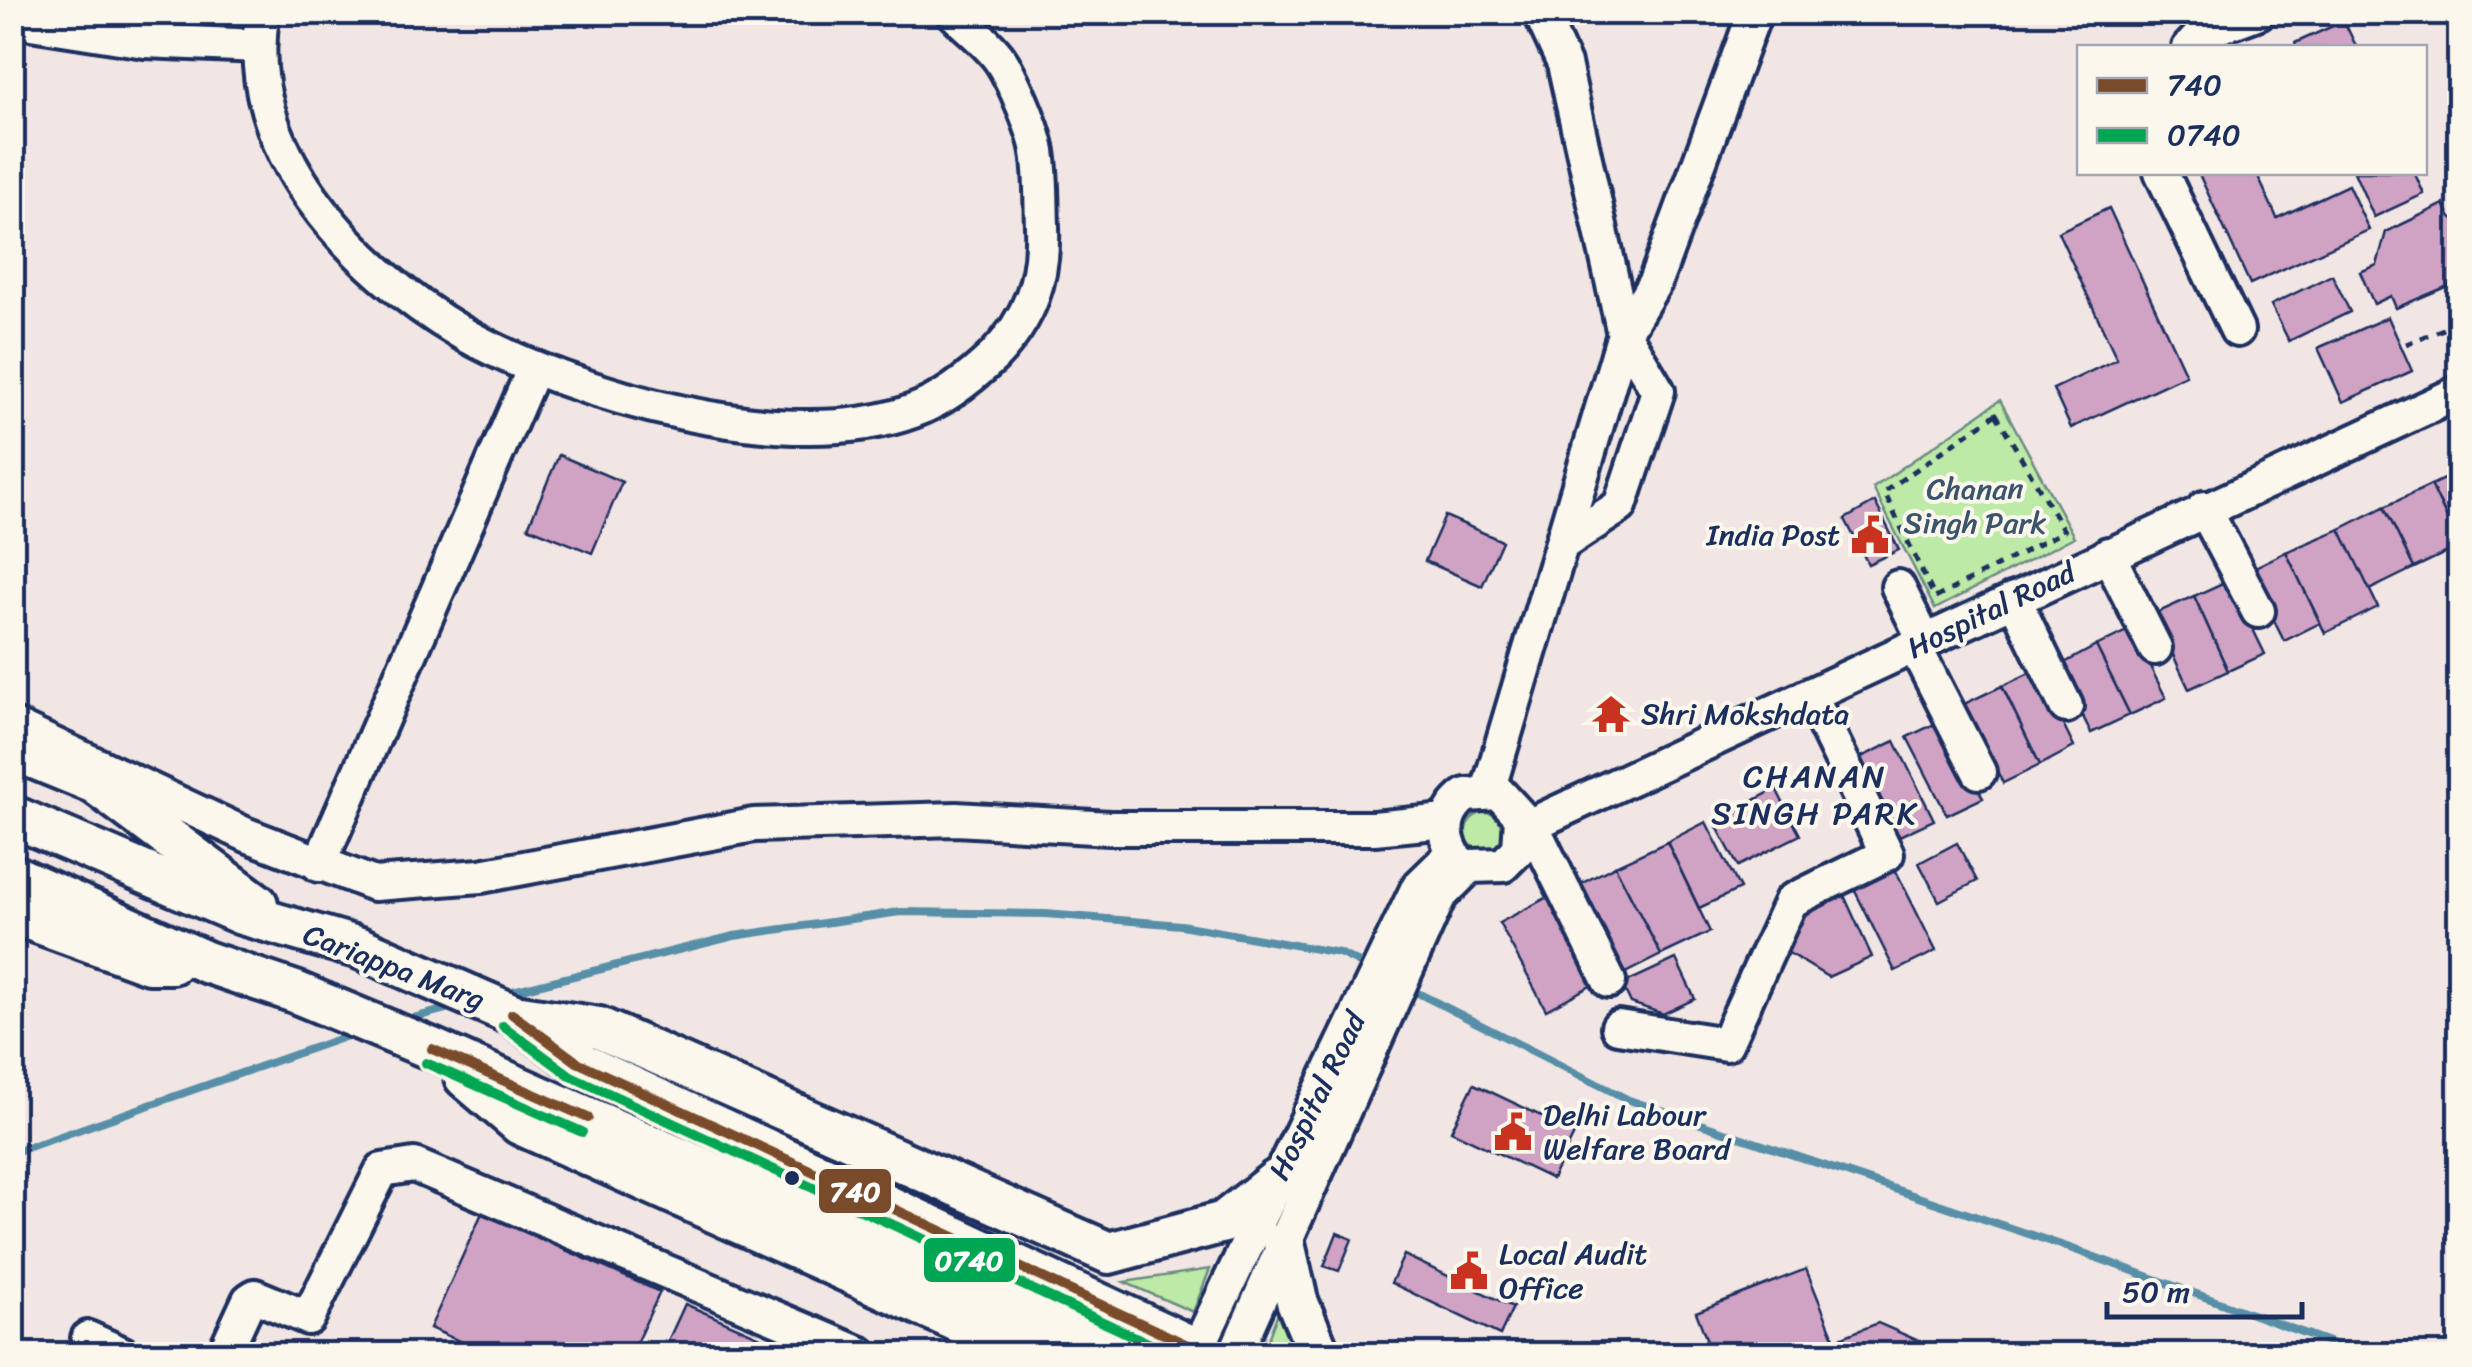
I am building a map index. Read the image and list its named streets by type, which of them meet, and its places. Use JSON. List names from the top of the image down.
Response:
{
  "streets": {
    "main road": ["Cariappa Marg"],
    "street": ["Hospital Road"]
  },
  "crossings": [
    ["Hospital Road", "Cariappa Marg"]
  ],
  "districts": ["CHANAN SINGH PARK"],
  "parks": ["Chanan Singh Park"],
  "places": {
    "public building": ["India Post", "Delhi Labour Welfare Board", "Local Audit Office"],
    "temple": ["Shri Mokshdata"]
  },
  "lines": ["transit line 740", "transit line 0740"],
  "legend": ["740", "0740"],
  "scale_bar": "50 m"
}
